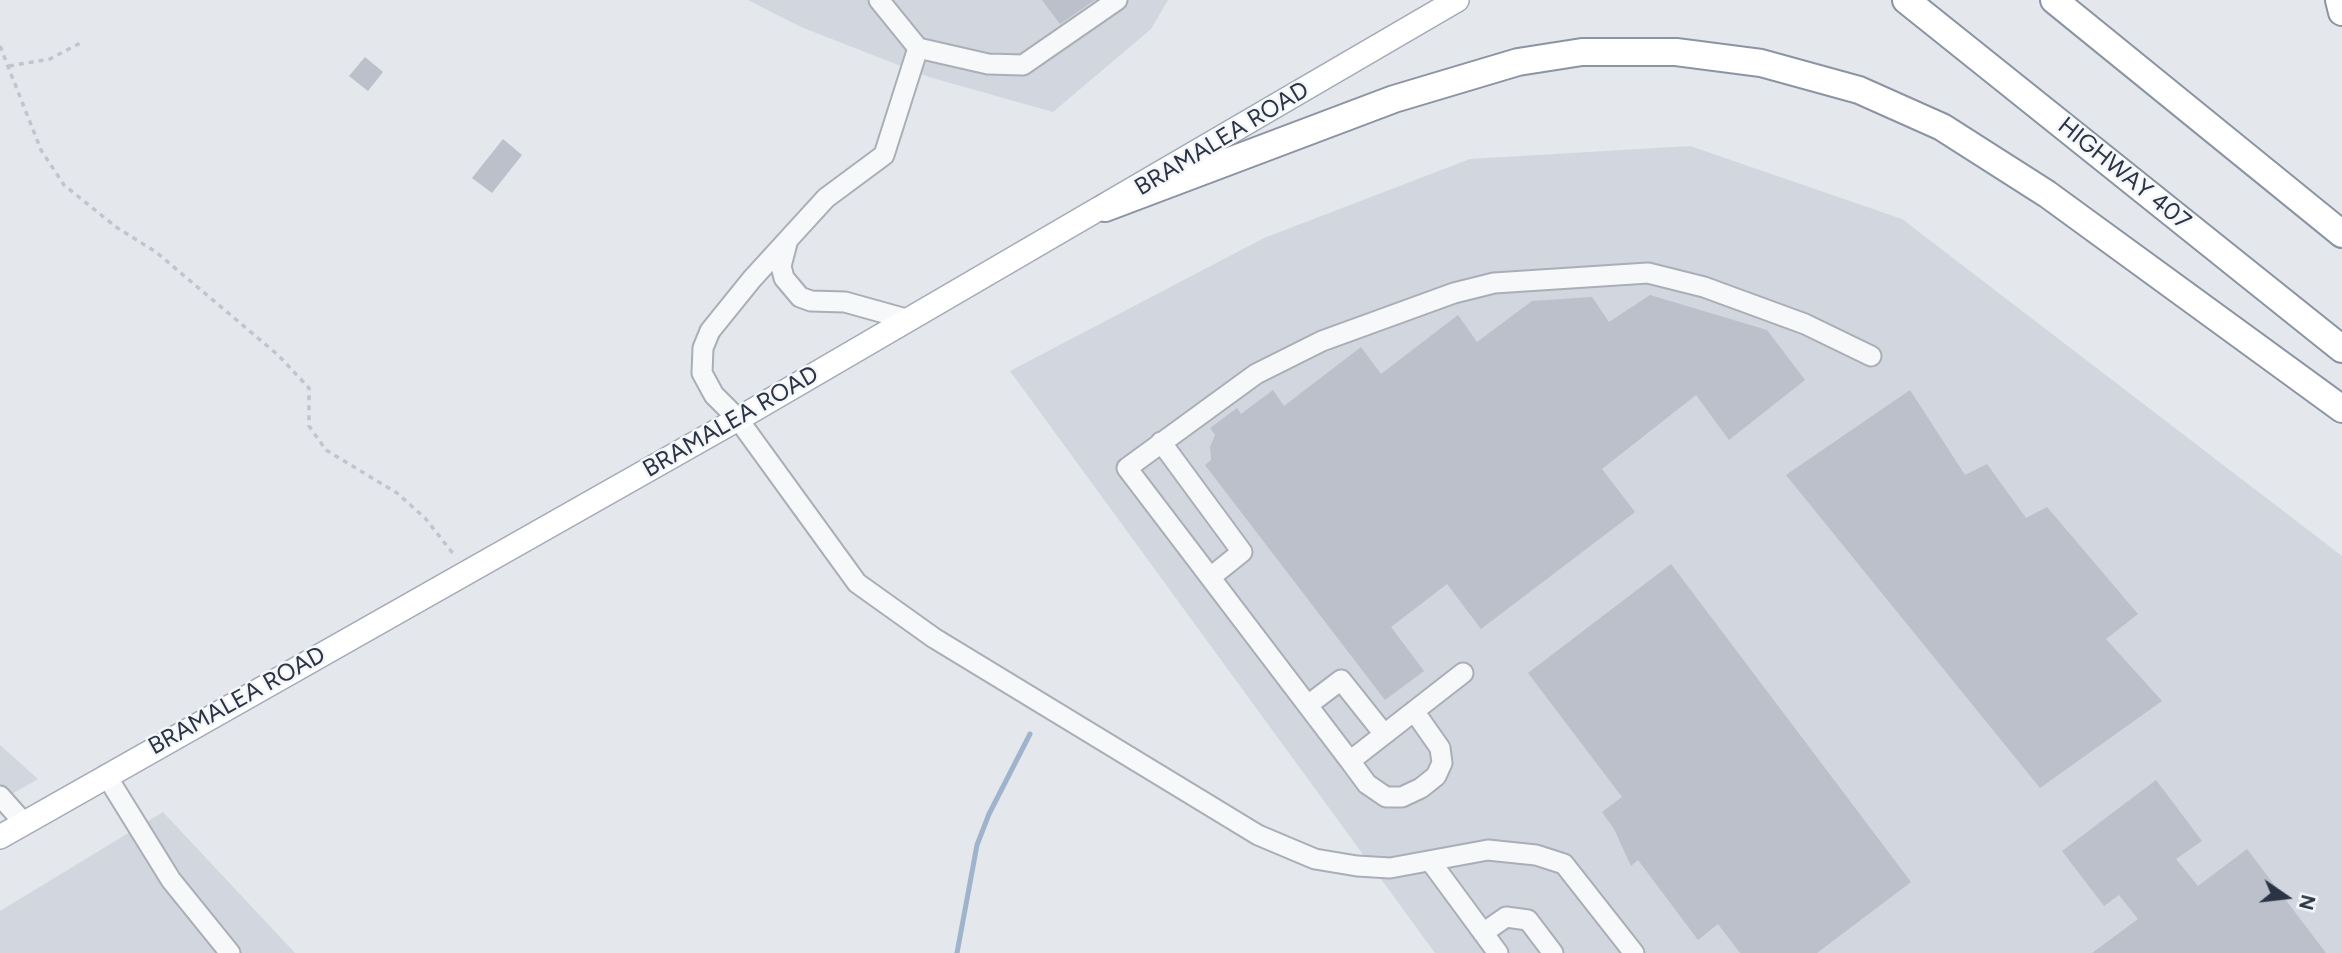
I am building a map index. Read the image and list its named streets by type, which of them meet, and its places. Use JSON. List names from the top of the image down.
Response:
{
  "streets": {
    "highway": ["HIGHWAY 407"],
    "main road": ["BRAMALEA ROAD"]
  },
  "north": "right"
}
